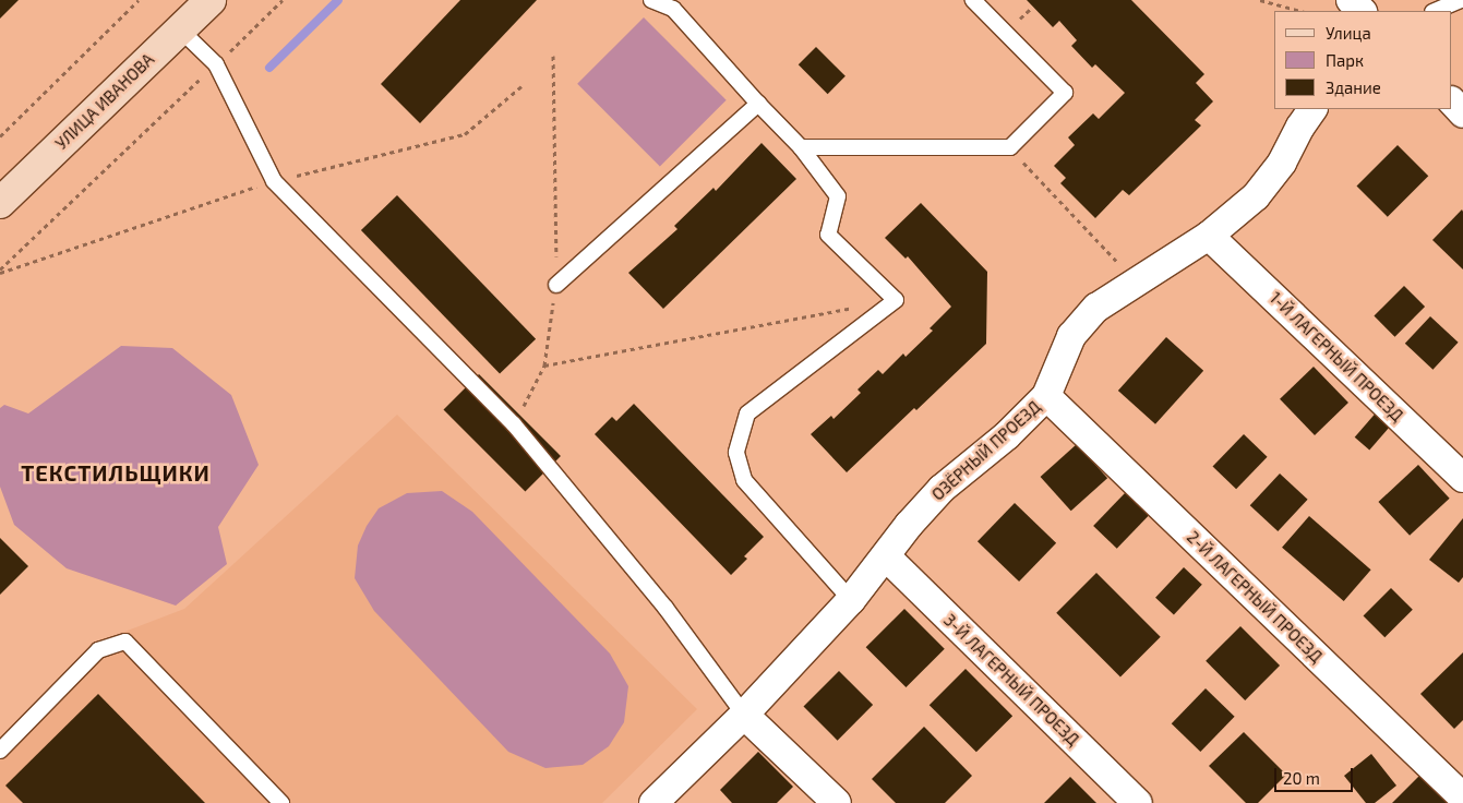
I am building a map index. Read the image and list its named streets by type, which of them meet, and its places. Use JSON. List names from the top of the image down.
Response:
{
  "streets": {
    "street": [
      "УЛИЦА ИВАНОВА",
      "1-Й ЛАГЕРНЫЙ ПРОЕЗД",
      "ОЗЁРНЫЙ ПРОЕЗД",
      "2-Й ЛАГЕРНЫЙ ПРОЕЗД",
      "3-Й ЛАГЕРНЫЙ ПРОЕЗД"
    ]
  },
  "crossings": [
    ["1-Й ЛАГЕРНЫЙ ПРОЕЗД", "ОЗЁРНЫЙ ПРОЕЗД"],
    ["ОЗЁРНЫЙ ПРОЕЗД", "2-Й ЛАГЕРНЫЙ ПРОЕЗД"],
    ["ОЗЁРНЫЙ ПРОЕЗД", "3-Й ЛАГЕРНЫЙ ПРОЕЗД"]
  ],
  "districts": ["ТЕКСТИЛЬЩИКИ"],
  "legend": ["Улица", "Парк", "Здание"],
  "scale_bar": "20 m"
}
